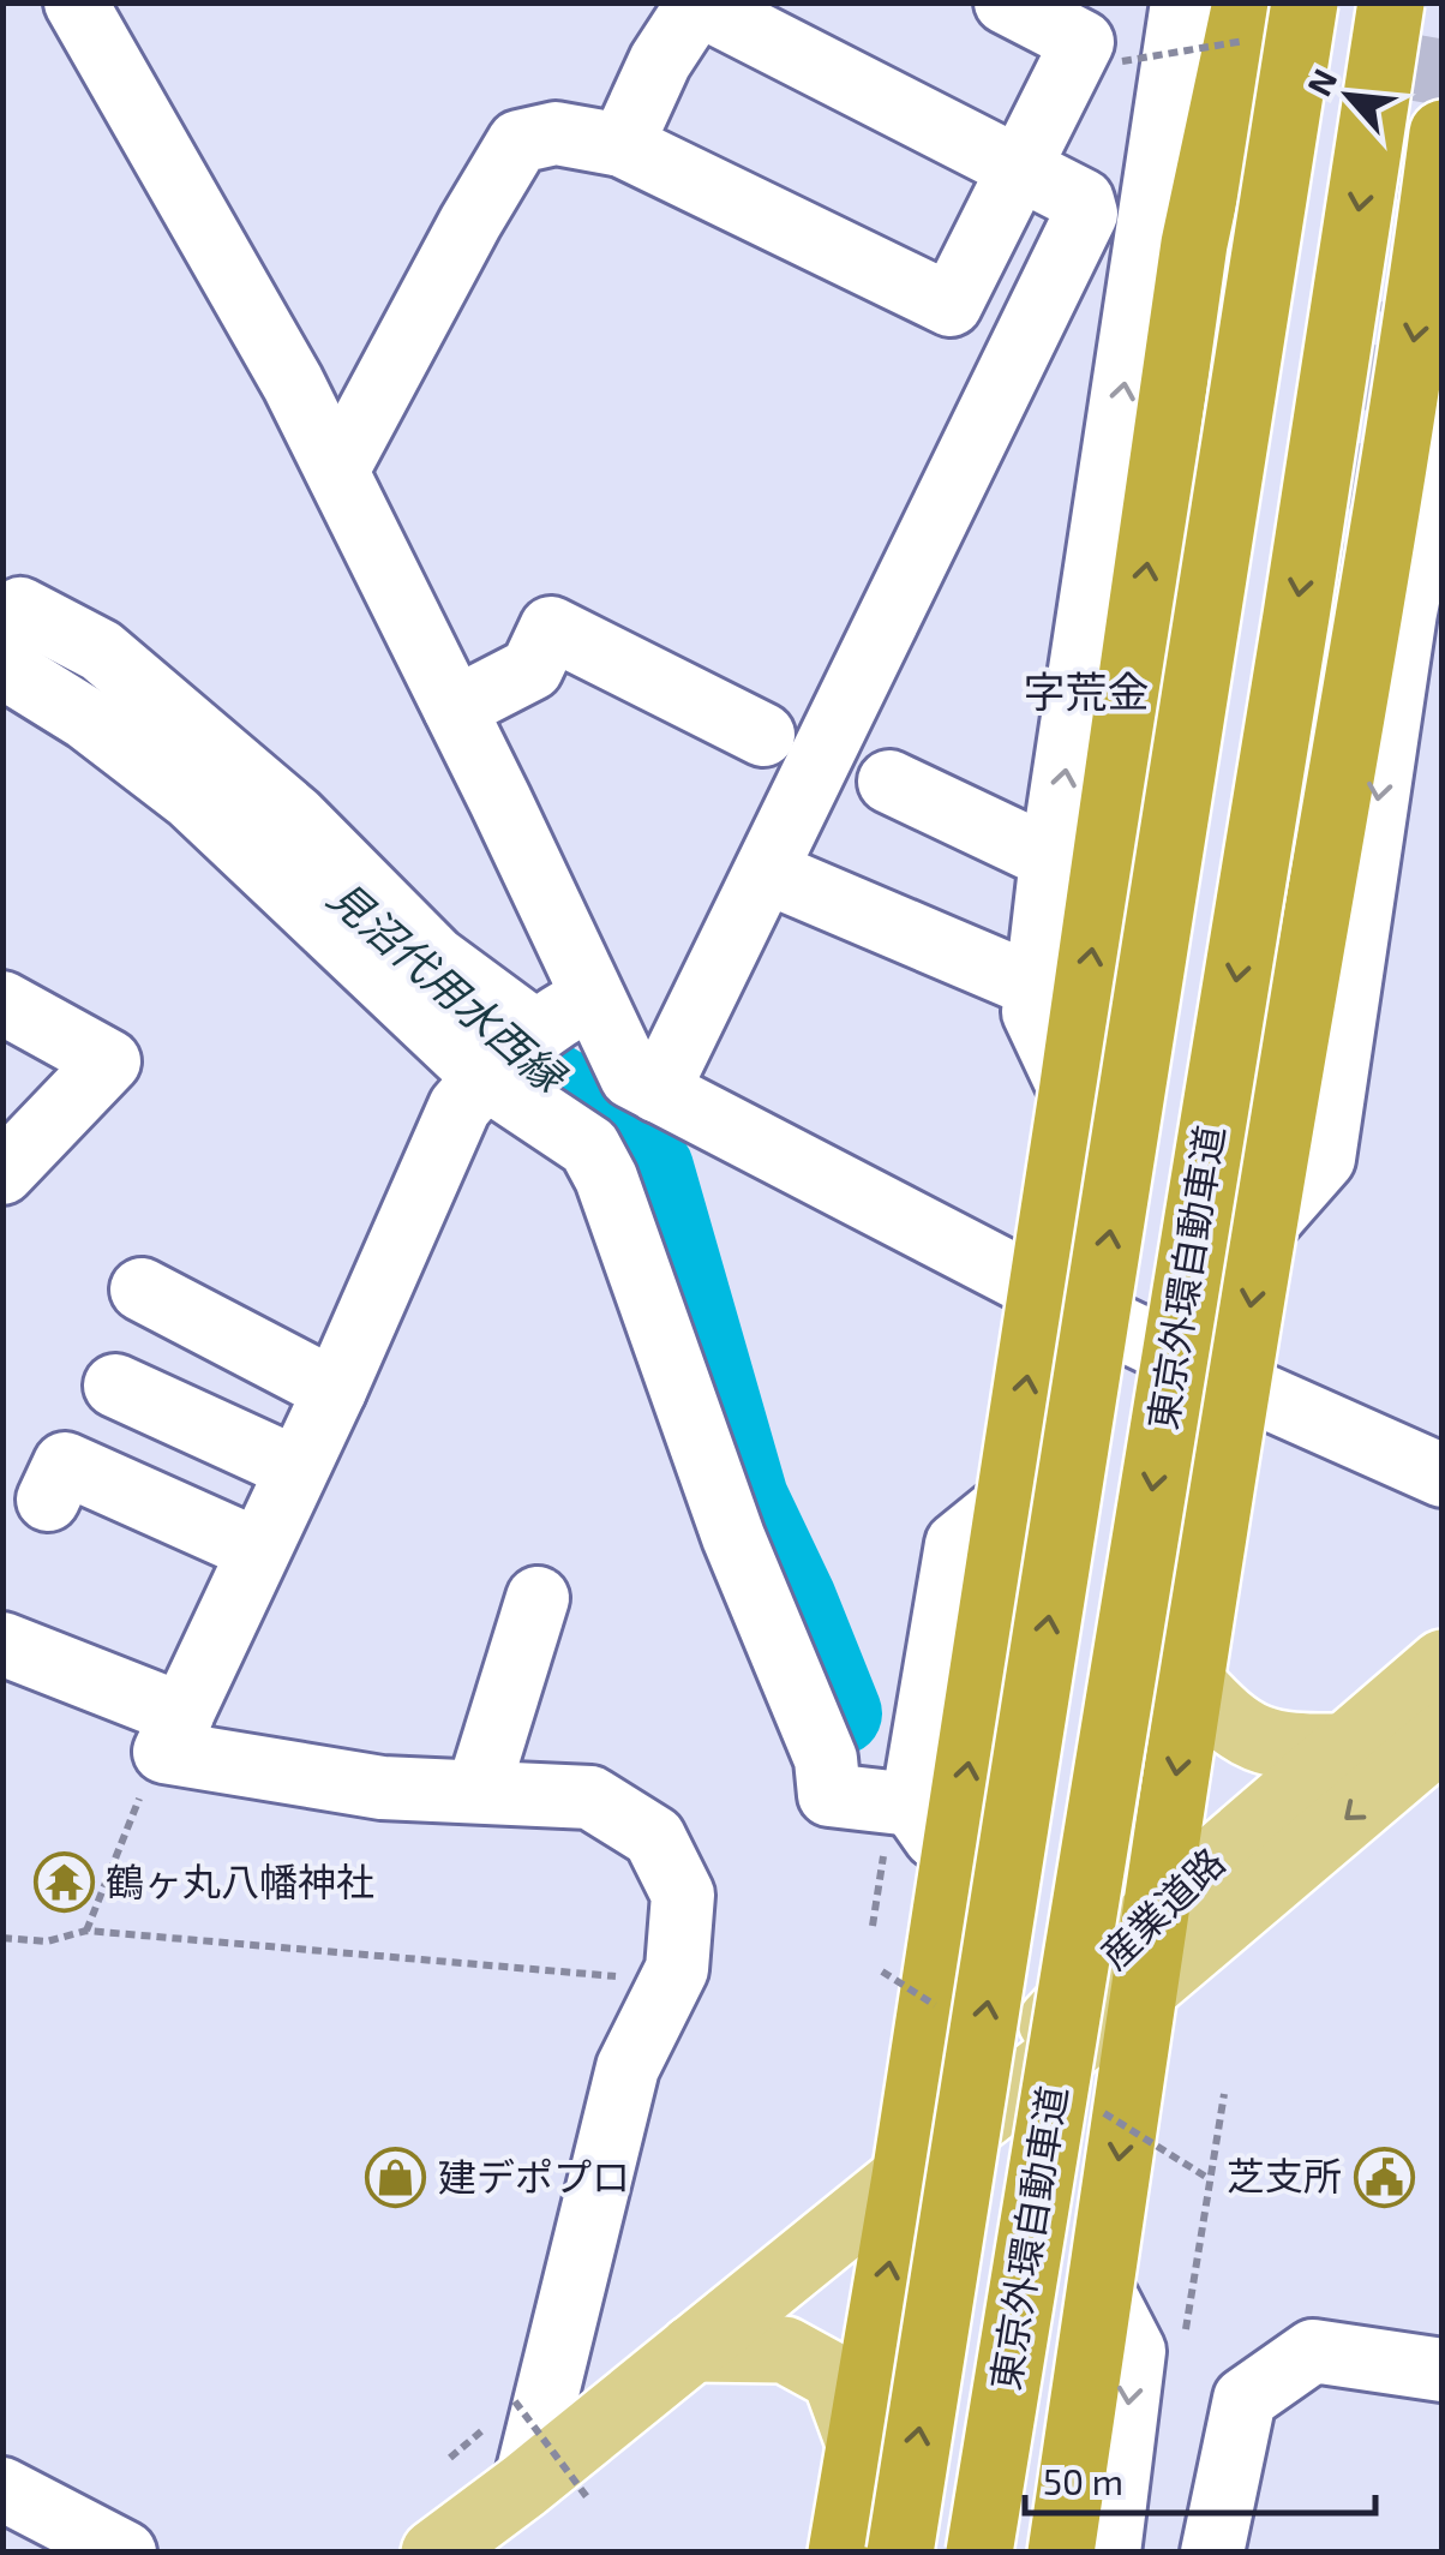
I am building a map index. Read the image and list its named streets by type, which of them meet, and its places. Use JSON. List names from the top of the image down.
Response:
{
  "streets": {
    "highway": ["東京外環自動車道"],
    "main road": ["産業道路"]
  },
  "districts": ["字荒金"],
  "water": ["見沼代用水西縁"],
  "places": {
    "temple": ["鶴ヶ丸八幡神社"],
    "public building": ["芝支所"],
    "shop": ["建デポプロ"]
  },
  "scale_bar": "50 m",
  "north": "top left"
}
